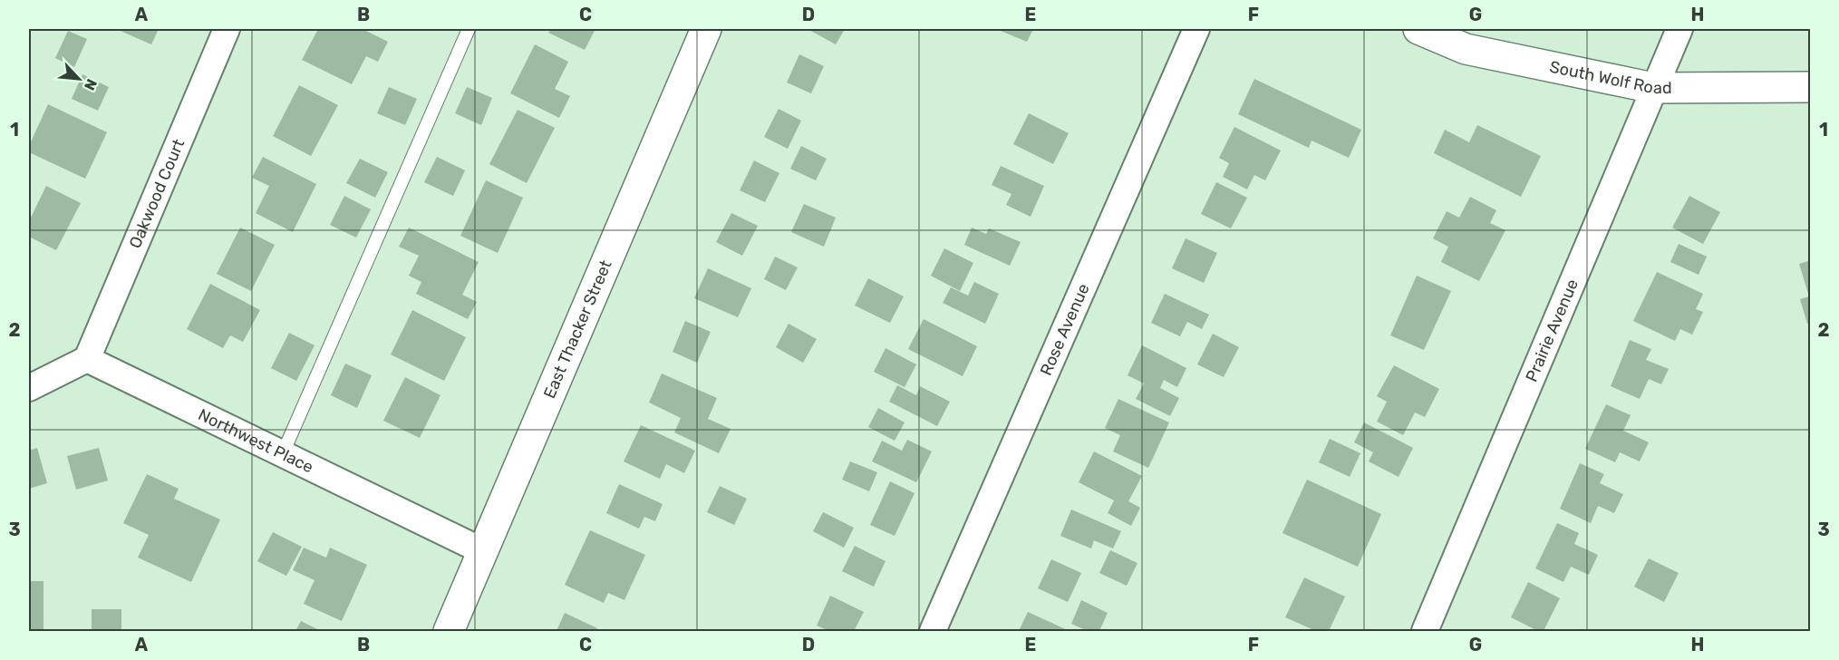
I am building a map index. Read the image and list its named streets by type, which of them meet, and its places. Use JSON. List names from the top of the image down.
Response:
{
  "streets": {
    "street": [
      "South Wolf Road",
      "Oakwood Court",
      "East Thacker Street",
      "Rose Avenue",
      "Prairie Avenue",
      "Northwest Place"
    ]
  },
  "crossings": [
    ["South Wolf Road", "Prairie Avenue"],
    ["Oakwood Court", "Northwest Place"],
    ["East Thacker Street", "Northwest Place"]
  ],
  "north": "bottom right",
  "grid": {
    "columns": [
      "A",
      "B",
      "C",
      "D",
      "E",
      "F",
      "G",
      "H"
    ],
    "rows": ["1", "2", "3"]
  }
}
